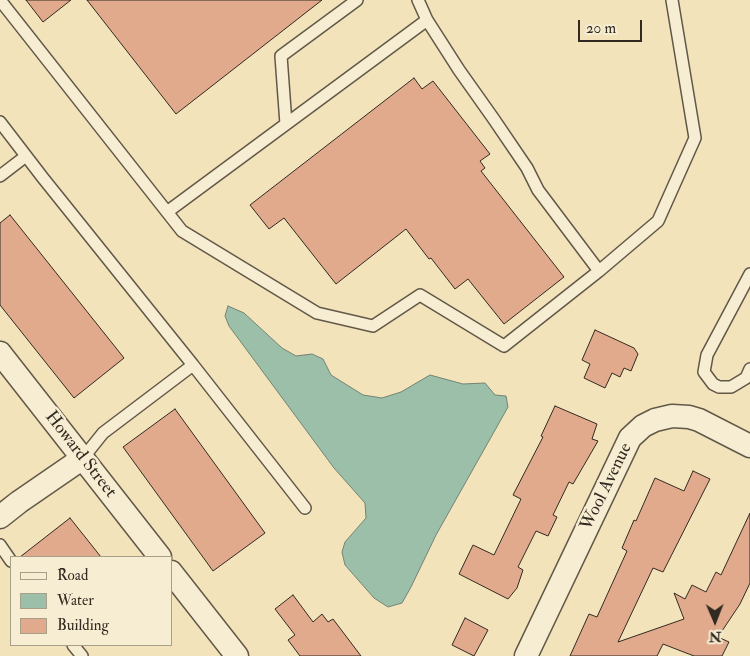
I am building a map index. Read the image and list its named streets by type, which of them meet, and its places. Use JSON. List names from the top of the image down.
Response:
{
  "streets": {
    "street": ["Howard Street", "Wool Avenue"]
  },
  "legend": ["Road", "Water", "Building"],
  "scale_bar": "20 m",
  "north": "bottom"
}
